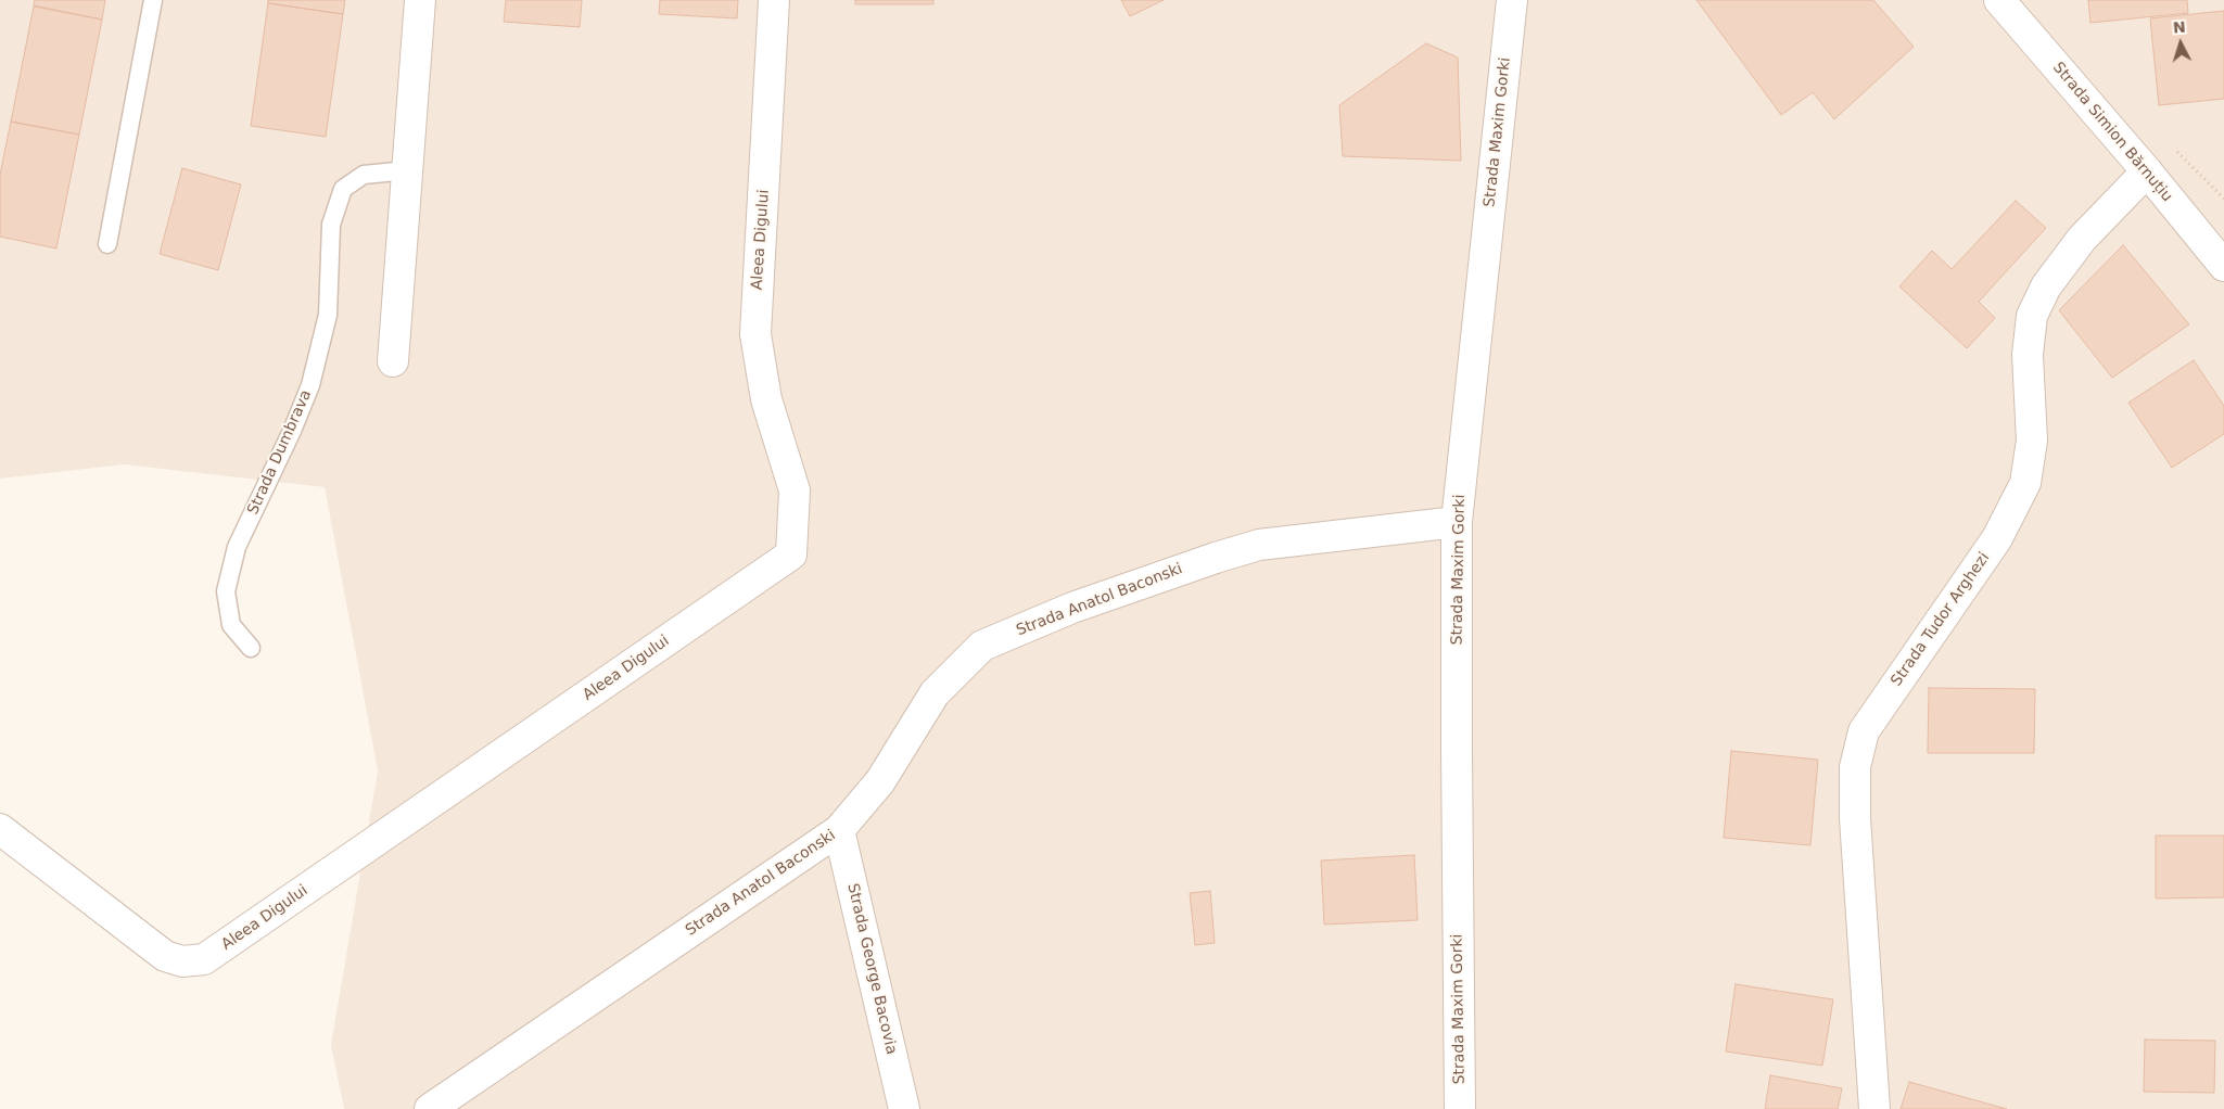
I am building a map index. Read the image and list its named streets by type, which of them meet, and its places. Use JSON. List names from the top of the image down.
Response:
{
  "streets": {
    "street": [
      "Strada Maxim Gorki",
      "Strada Simion Bărnuțiu",
      "Aleea Digului",
      "Strada Anatol Baconski",
      "Strada Tudor Arghezi",
      "Strada George Bacovia"
    ],
    "lane": ["Strada Dumbrava"]
  },
  "crossings": [
    ["Strada Maxim Gorki", "Strada Anatol Baconski"],
    ["Strada Simion Bărnuțiu", "Strada Tudor Arghezi"],
    ["Strada Anatol Baconski", "Strada George Bacovia"]
  ],
  "north": "top"
}
